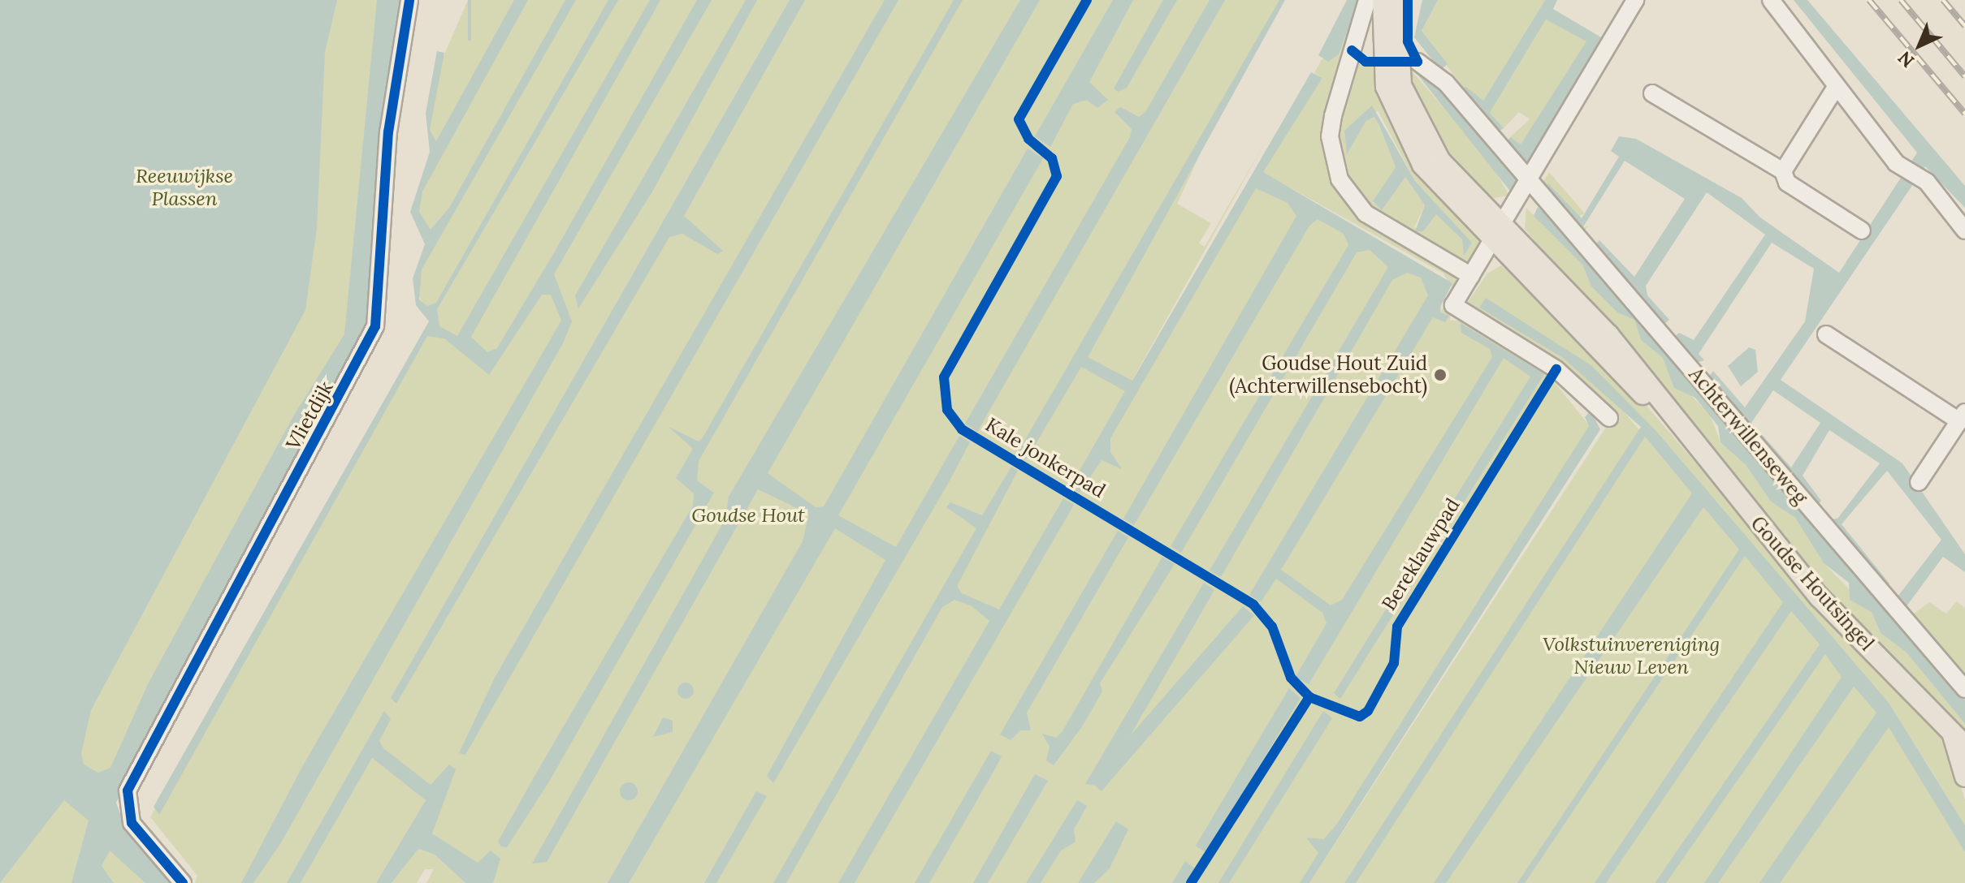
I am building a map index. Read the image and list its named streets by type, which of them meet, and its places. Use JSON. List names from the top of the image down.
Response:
{
  "streets": {
    "main road": ["Goudse Houtsingel"],
    "street": ["Vlietdijk", "Achterwillenseweg"],
    "cycle path": ["Kale jonkerpad", "Bereklauwpad"]
  },
  "parks": ["Reeuwijkse Plassen", "Goudse Hout", "Volkstuinvereniging Nieuw Leven"],
  "places": ["Goudse Hout Zuid (Achterwillensebocht)"],
  "north": "bottom left"
}
